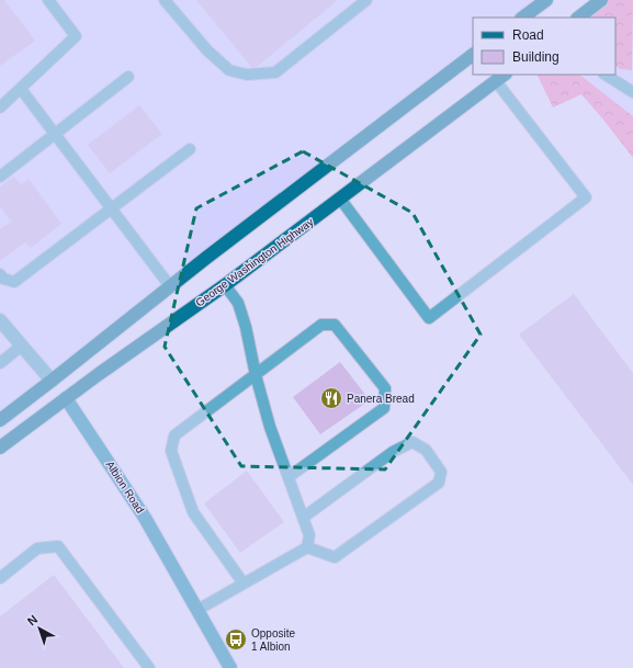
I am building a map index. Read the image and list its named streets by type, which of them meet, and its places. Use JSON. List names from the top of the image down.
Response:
{
  "streets": {
    "main road": ["George Washington Highway", "Albion Road"]
  },
  "crossings": [
    ["George Washington Highway", "Albion Road"]
  ],
  "places": {
    "restaurant": ["Panera Bread"],
    "bus stop": ["Opposite 1 Albion"]
  },
  "legend": ["Road", "Building"],
  "north": "top left"
}
